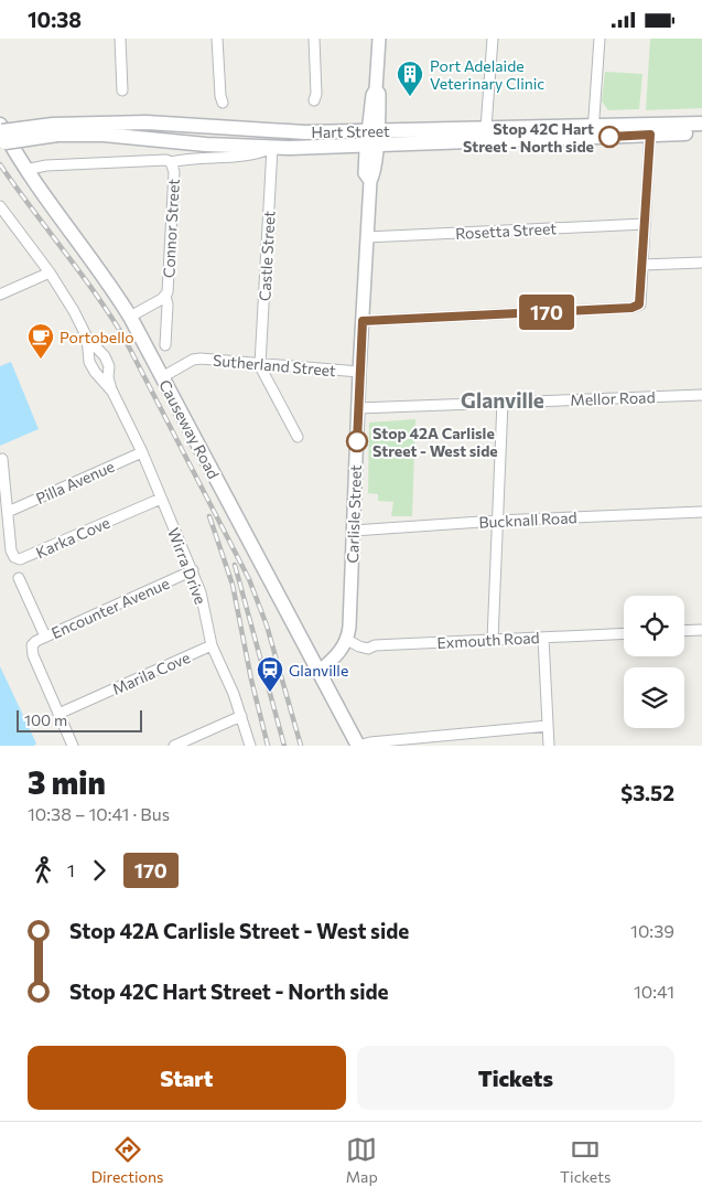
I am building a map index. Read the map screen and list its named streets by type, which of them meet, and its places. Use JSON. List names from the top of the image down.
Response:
{
  "streets": {
    "main road": ["Hart Street", "Causeway Road"],
    "street": [
      "Connor Street",
      "Rosetta Street",
      "Castle Street",
      "Sutherland Street",
      "Mellor Road",
      "Pilla Avenue",
      "Carlisle Street",
      "Bucknall Road",
      "Karka Cove",
      "Wirra Drive",
      "Encounter Avenue",
      "Exmouth Road",
      "Marila Cove"
    ]
  },
  "crossings": [
    ["Hart Street", "Connor Street"],
    ["Hart Street", "Castle Street"],
    ["Hart Street", "Causeway Road"],
    ["Hart Street", "Carlisle Street"],
    ["Connor Street", "Causeway Road"],
    ["Rosetta Street", "Carlisle Street"],
    ["Castle Street", "Sutherland Street"],
    ["Sutherland Street", "Causeway Road"],
    ["Sutherland Street", "Carlisle Street"],
    ["Mellor Road", "Carlisle Street"],
    ["Pilla Avenue", "Karka Cove"],
    ["Pilla Avenue", "Wirra Drive"],
    ["Carlisle Street", "Bucknall Road"],
    ["Carlisle Street", "Exmouth Road"],
    ["Karka Cove", "Wirra Drive"],
    ["Wirra Drive", "Encounter Avenue"],
    ["Wirra Drive", "Marila Cove"],
    ["Encounter Avenue", "Marila Cove"]
  ],
  "districts": ["Glanville"],
  "places": {
    "building": ["Port Adelaide Veterinary Clinic"],
    "other": ["Stop 42C Hart Street - North side", "Stop 42A Carlisle Street - West side"],
    "cafe": ["Portobello"],
    "station": ["Glanville"]
  },
  "lines": ["bus line 170"],
  "scale_bar": "100 m",
  "page": {
    "status": "10:38",
    "on_map": "170",
    "scale": "100 m",
    "heading": ["3 min", "10:38 – 10:41 · Bus", "$3.52"],
    "legs": ["1", "170"],
    "list": [
      {
        "name": "Stop 42A Carlisle Street - West side",
        "value": "10:39"
      },
      {
        "name": "Stop 42C Hart Street - North side",
        "value": "10:41"
      }
    ],
    "buttons": ["Start", "Tickets"],
    "tabs": ["Directions", "Map", "Tickets"]
  }
}
